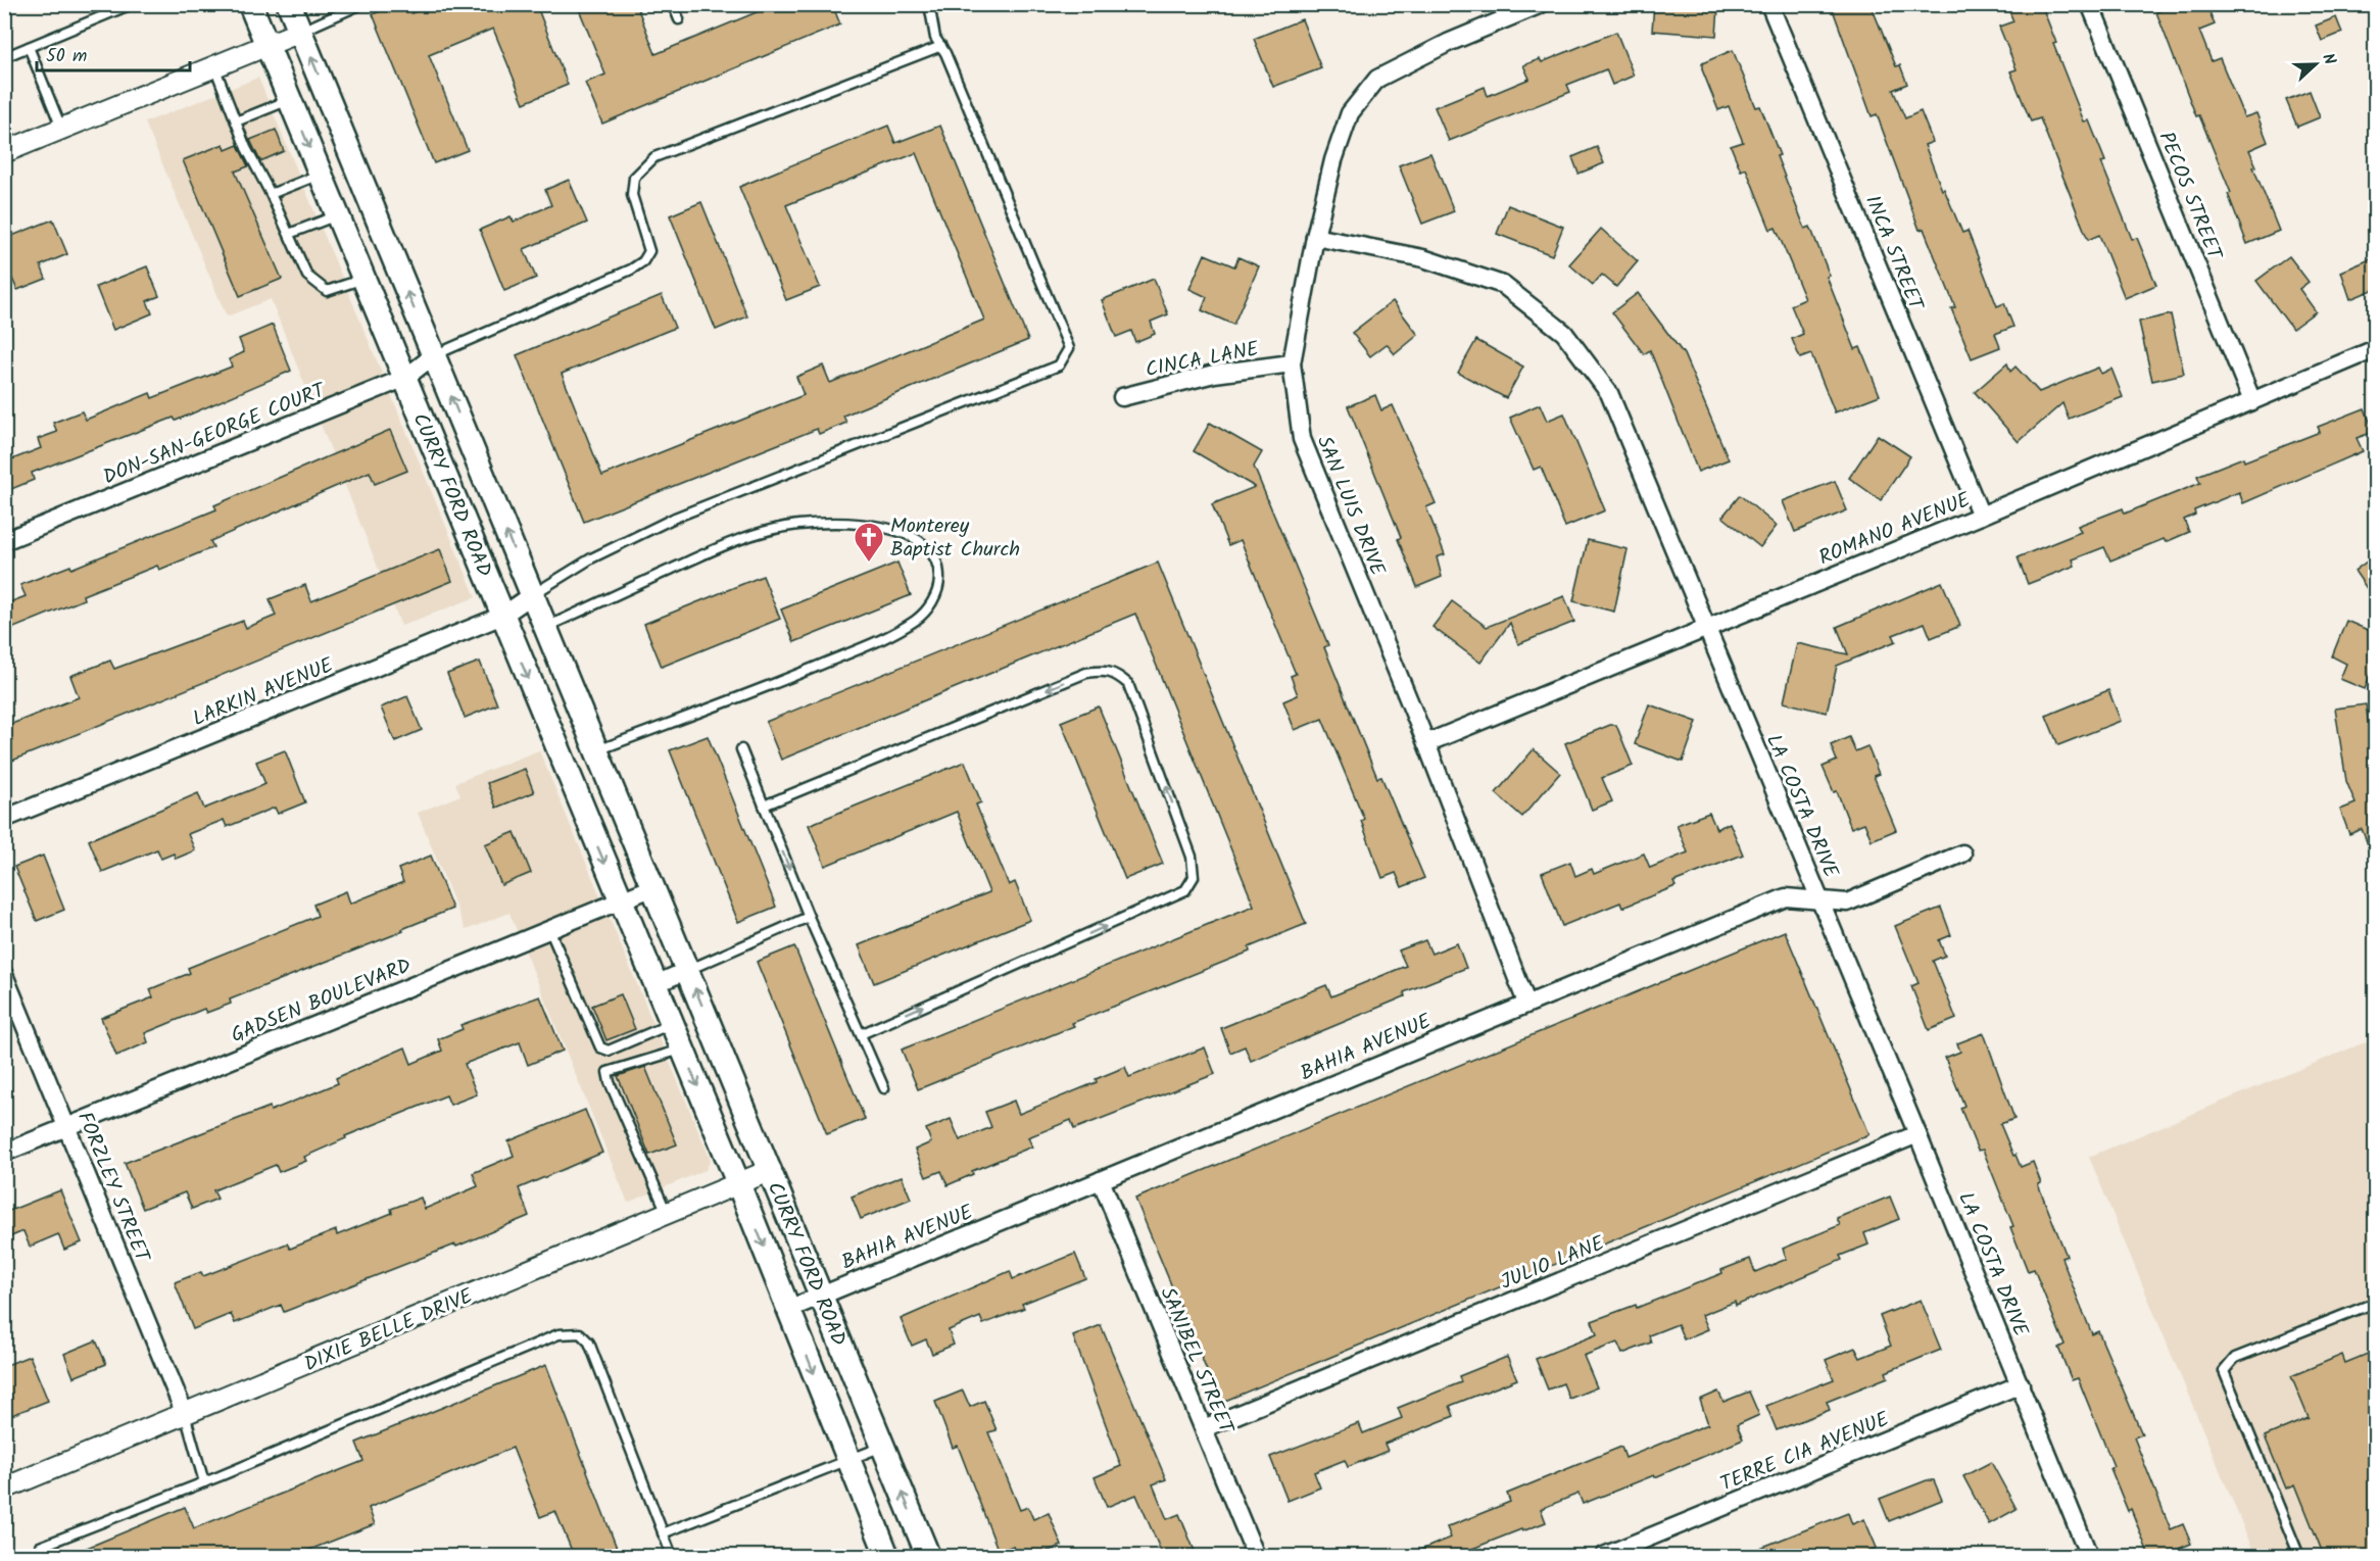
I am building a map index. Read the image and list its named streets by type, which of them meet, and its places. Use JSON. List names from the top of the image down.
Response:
{
  "streets": {
    "main road": ["CURRY FORD ROAD"],
    "street": [
      "PECOS STREET",
      "INCA STREET",
      "CINCA LANE",
      "DON-SAN-GEORGE COURT",
      "SAN LUIS DRIVE",
      "ROMANO AVENUE",
      "LARKIN AVENUE",
      "LA COSTA DRIVE",
      "GADSEN BOULEVARD",
      "BAHIA AVENUE",
      "FORZLEY STREET",
      "JULIO LANE",
      "DIXIE BELLE DRIVE",
      "SANIBEL STREET",
      "TERRE CIA AVENUE"
    ]
  },
  "crossings": [
    ["PECOS STREET", "ROMANO AVENUE"],
    ["INCA STREET", "ROMANO AVENUE"],
    ["CINCA LANE", "SAN LUIS DRIVE"],
    ["DON-SAN-GEORGE COURT", "CURRY FORD ROAD"],
    ["CURRY FORD ROAD", "LARKIN AVENUE"],
    ["CURRY FORD ROAD", "GADSEN BOULEVARD"],
    ["CURRY FORD ROAD", "BAHIA AVENUE"],
    ["CURRY FORD ROAD", "DIXIE BELLE DRIVE"],
    ["SAN LUIS DRIVE", "ROMANO AVENUE"],
    ["SAN LUIS DRIVE", "LA COSTA DRIVE"],
    ["SAN LUIS DRIVE", "BAHIA AVENUE"],
    ["ROMANO AVENUE", "LA COSTA DRIVE"],
    ["LA COSTA DRIVE", "BAHIA AVENUE"],
    ["LA COSTA DRIVE", "JULIO LANE"],
    ["LA COSTA DRIVE", "TERRE CIA AVENUE"],
    ["GADSEN BOULEVARD", "FORZLEY STREET"],
    ["BAHIA AVENUE", "SANIBEL STREET"],
    ["FORZLEY STREET", "DIXIE BELLE DRIVE"],
    ["JULIO LANE", "SANIBEL STREET"]
  ],
  "places": {
    "church": ["Monterey Baptist Church"]
  },
  "scale_bar": "50 m",
  "north": "right"
}
